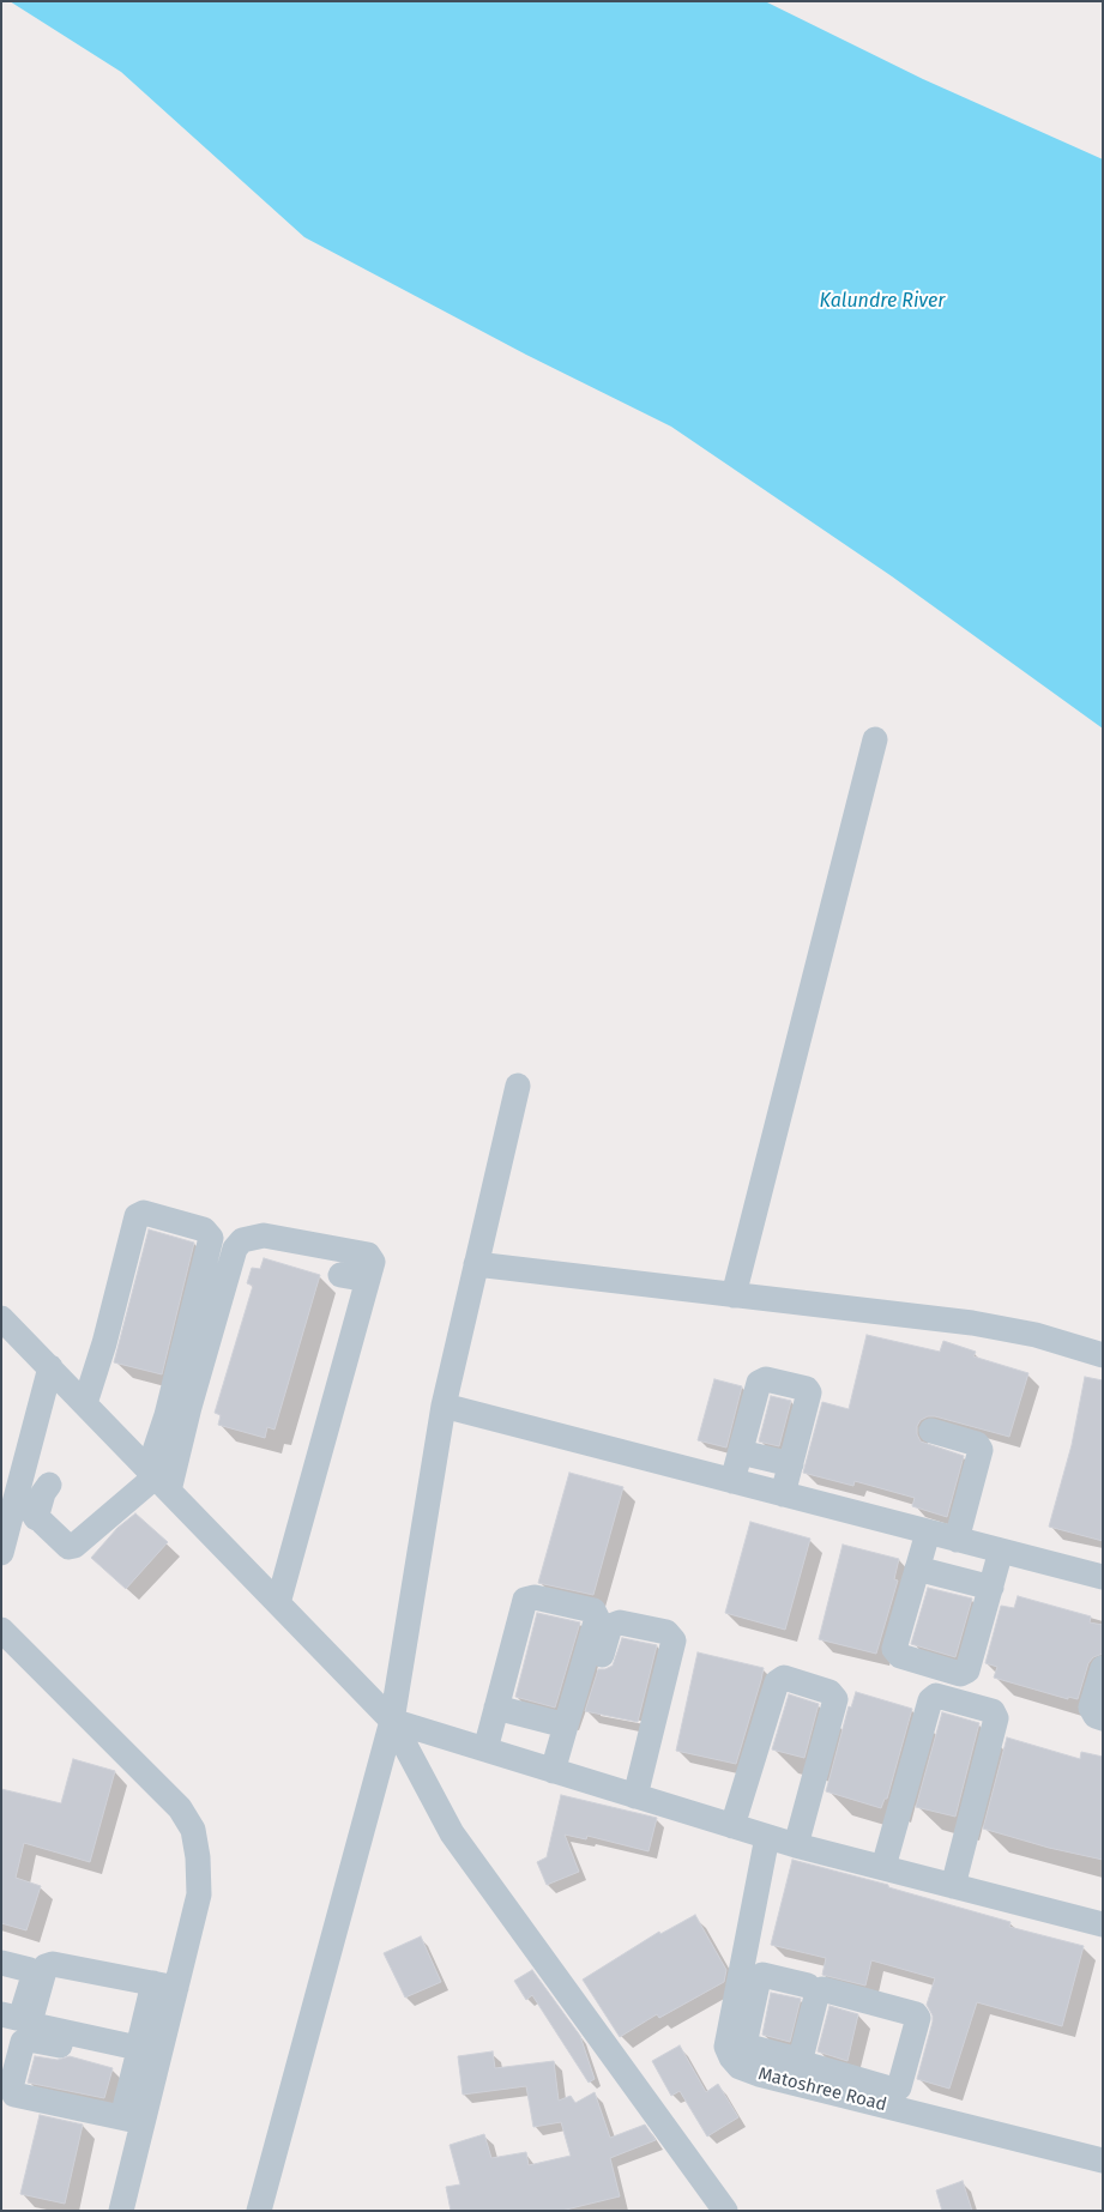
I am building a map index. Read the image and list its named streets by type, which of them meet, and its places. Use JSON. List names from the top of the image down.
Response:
{
  "streets": {
    "street": ["Matoshree Road"]
  },
  "water": ["Kalundre River"]
}
